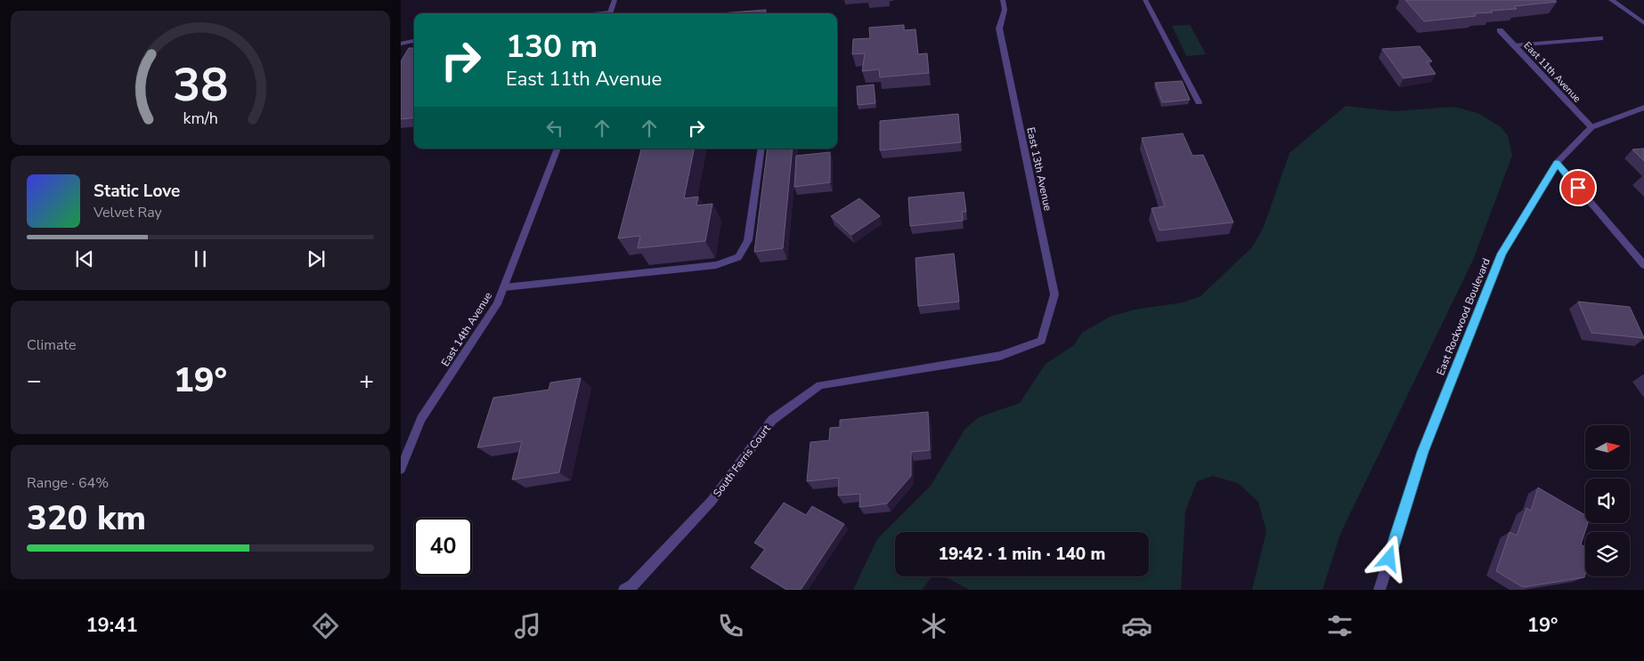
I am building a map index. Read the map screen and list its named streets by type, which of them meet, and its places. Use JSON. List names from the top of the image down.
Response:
{
  "streets": {
    "street": [
      "East 11th Avenue",
      "East 13th Avenue",
      "East Rockwood Boulevard",
      "East 14th Avenue",
      "South Ferris Court"
    ]
  },
  "crossings": [
    ["East 11th Avenue", "East Rockwood Boulevard"],
    ["East 13th Avenue", "South Ferris Court"]
  ],
  "north": "right",
  "page": {
    "turn": ["130 m", "East 11th Avenue"],
    "song": ["Static Love", "Velvet Ray"],
    "tile": [
      "Climate",
      ["Range · 64%", "320 km"]
    ],
    "heat": ["−", "19°", "+"],
    "limit": "40",
    "trip": "19:42 · 1 min · 140 m",
    "tabs": ["19:41", "19°"],
    "gauge": ["38", "km/h"]
  }
}
